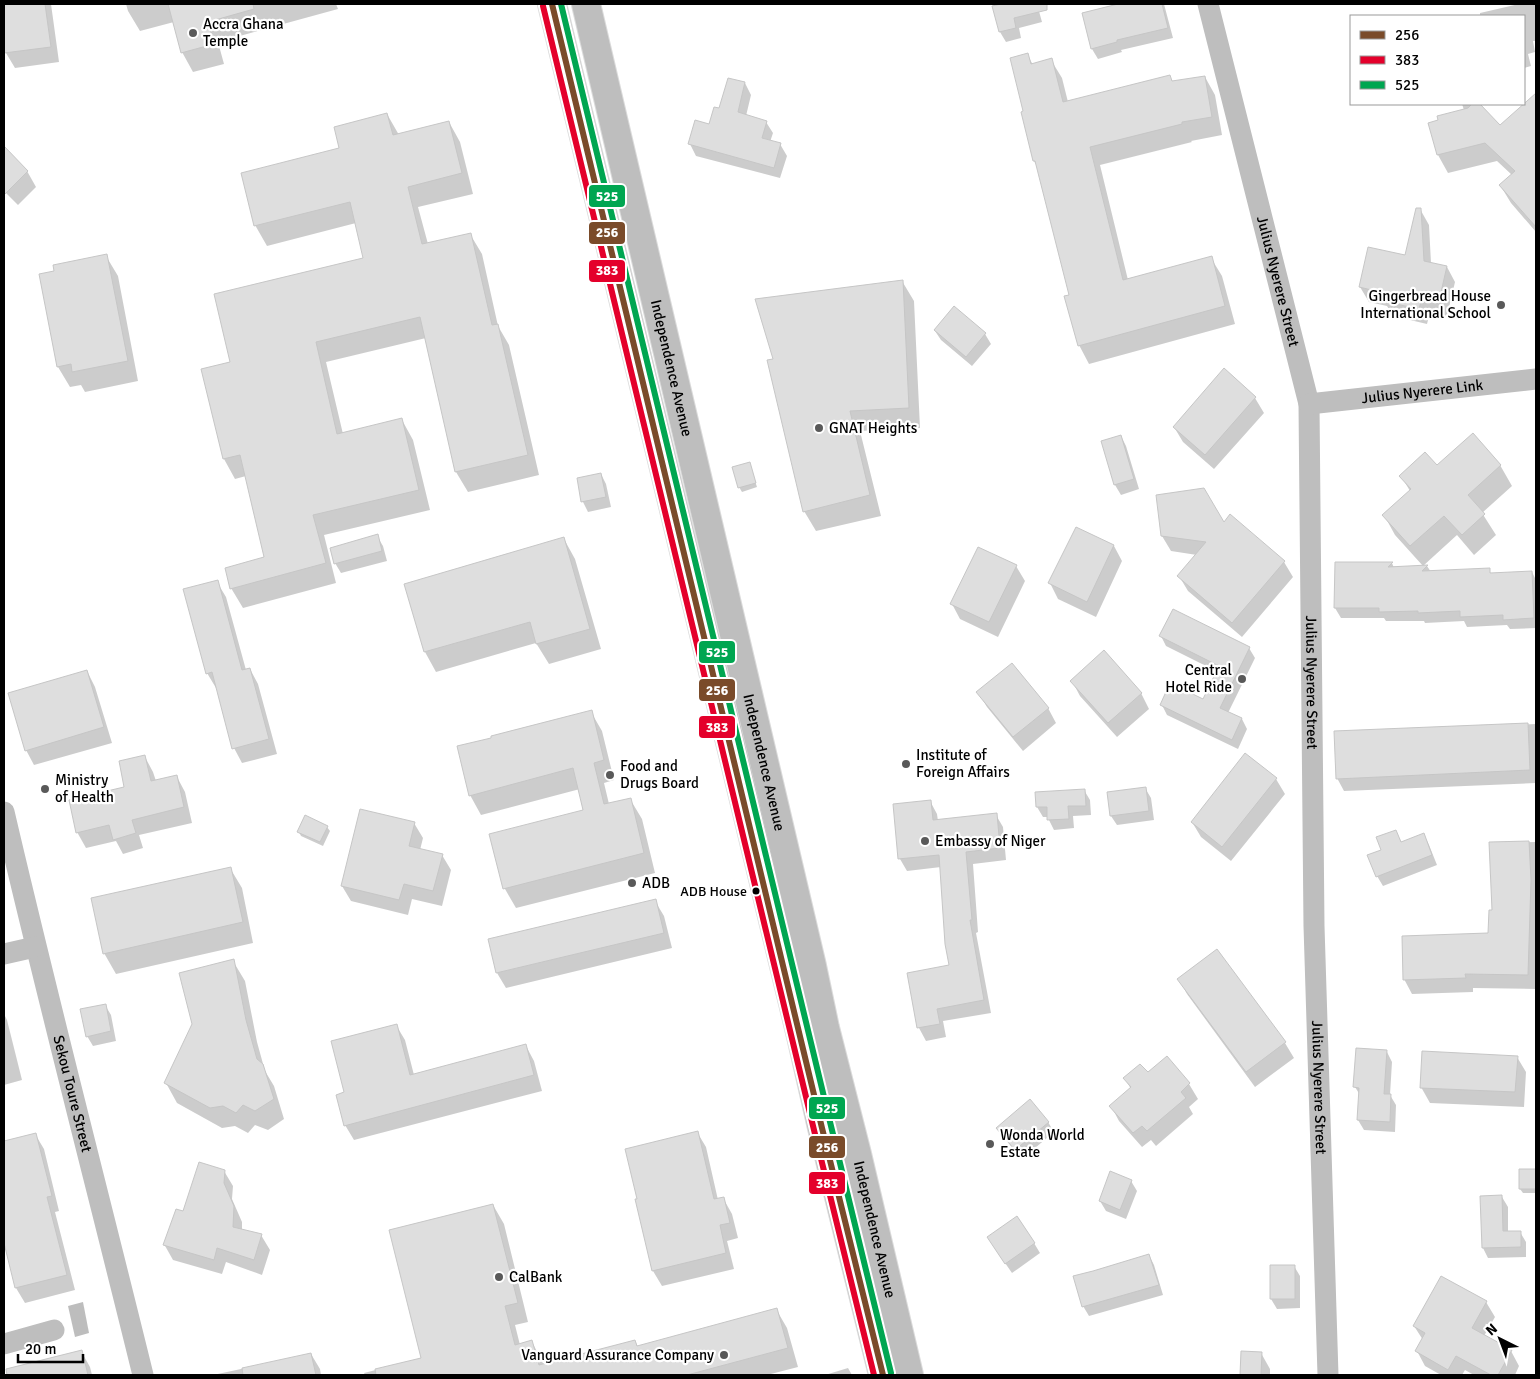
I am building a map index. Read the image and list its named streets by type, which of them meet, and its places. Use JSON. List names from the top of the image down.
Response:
{
  "streets": {
    "main road": ["Independence Avenue"],
    "street": ["Julius Nyerere Street", "Julius Nyerere Link", "Sekou Toure Street"]
  },
  "crossings": [
    ["Julius Nyerere Street", "Julius Nyerere Link"]
  ],
  "places": [
    "Accra Ghana Temple",
    "Gingerbread House International School",
    "GNAT Heights",
    "Central Hotel Ride",
    "Institute of Foreign Affairs",
    "Food and Drugs Board",
    "Ministry of Health",
    "Embassy of Niger",
    "ADB",
    "ADB House",
    "Wonda World Estate",
    "CalBank",
    "Vanguard Assurance Company"
  ],
  "lines": ["transit line 256", "transit line 525", "transit line 383"],
  "legend": ["256", "383", "525"],
  "scale_bar": "20 m",
  "north": "top left"
}
